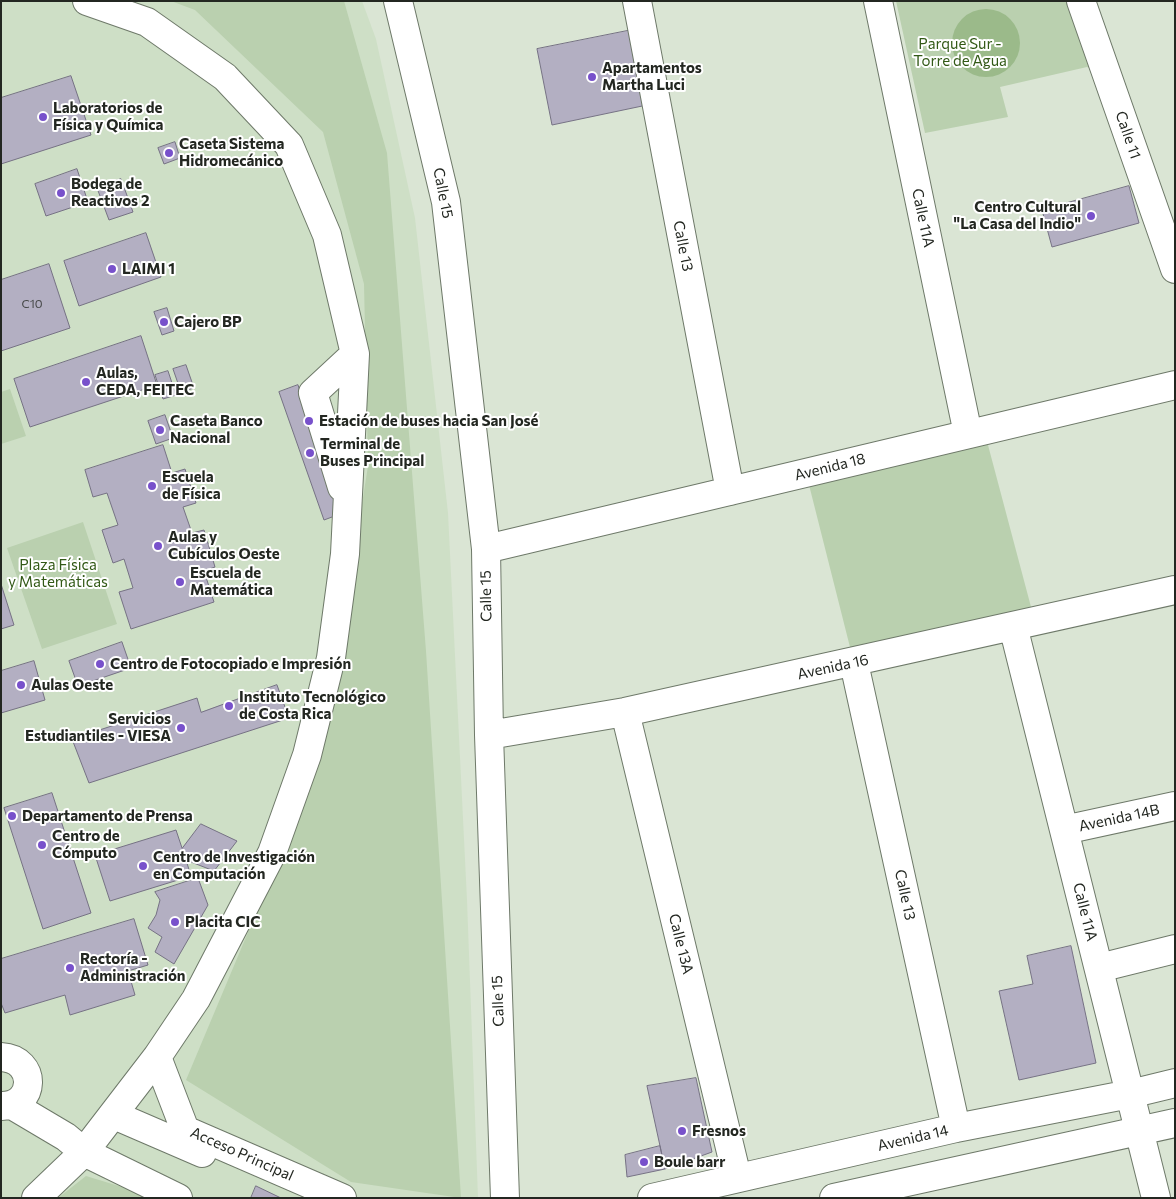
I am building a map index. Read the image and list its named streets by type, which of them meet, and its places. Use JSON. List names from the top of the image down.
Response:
{
  "streets": {
    "street": [
      "Calle 11",
      "Calle 15",
      "Calle 11A",
      "Calle 13",
      "Avenida 18",
      "Avenida 16",
      "Avenida 14B",
      "Calle 13A",
      "Avenida 14",
      "Acceso Principal"
    ]
  },
  "crossings": [
    ["Calle 15", "Avenida 18"],
    ["Calle 15", "Avenida 16"],
    ["Calle 11A", "Avenida 18"],
    ["Calle 11A", "Avenida 16"],
    ["Calle 11A", "Avenida 14B"],
    ["Calle 11A", "Avenida 14"],
    ["Calle 13", "Avenida 18"],
    ["Calle 13", "Avenida 16"],
    ["Calle 13", "Avenida 14"],
    ["Avenida 16", "Calle 13A"],
    ["Calle 13A", "Avenida 14"]
  ],
  "parks": ["Parque Sur - Torre de Agua", "Plaza Física y Matemáticas"],
  "places": [
    "Apartamentos Martha Luci",
    "Laboratorios de Física y Química",
    "Caseta Sistema Hidromecánico",
    "Bodega de Reactivos 2",
    "Centro Cultural \"La Casa del Indio\"",
    "LAIMI 1",
    "Cajero BP",
    "Aulas, CEDA, FEITEC",
    "Estación de buses hacia San José",
    "Caseta Banco Nacional",
    "Terminal de Buses Principal",
    "Escuela de Física",
    "Aulas y Cubículos Oeste",
    "Escuela de Matemática",
    "Centro de Fotocopiado e Impresión",
    "Aulas Oeste",
    "Instituto Tecnológico de Costa Rica",
    "Servicios Estudiantiles - VIESA",
    "Departamento de Prensa",
    "Centro de Cómputo",
    "Centro de Investigación en Computación",
    "Placita CIC",
    "Rectoría - Administración",
    "Fresnos",
    "Boule barr"
  ],
  "house_numbers": ["C10"]
}
